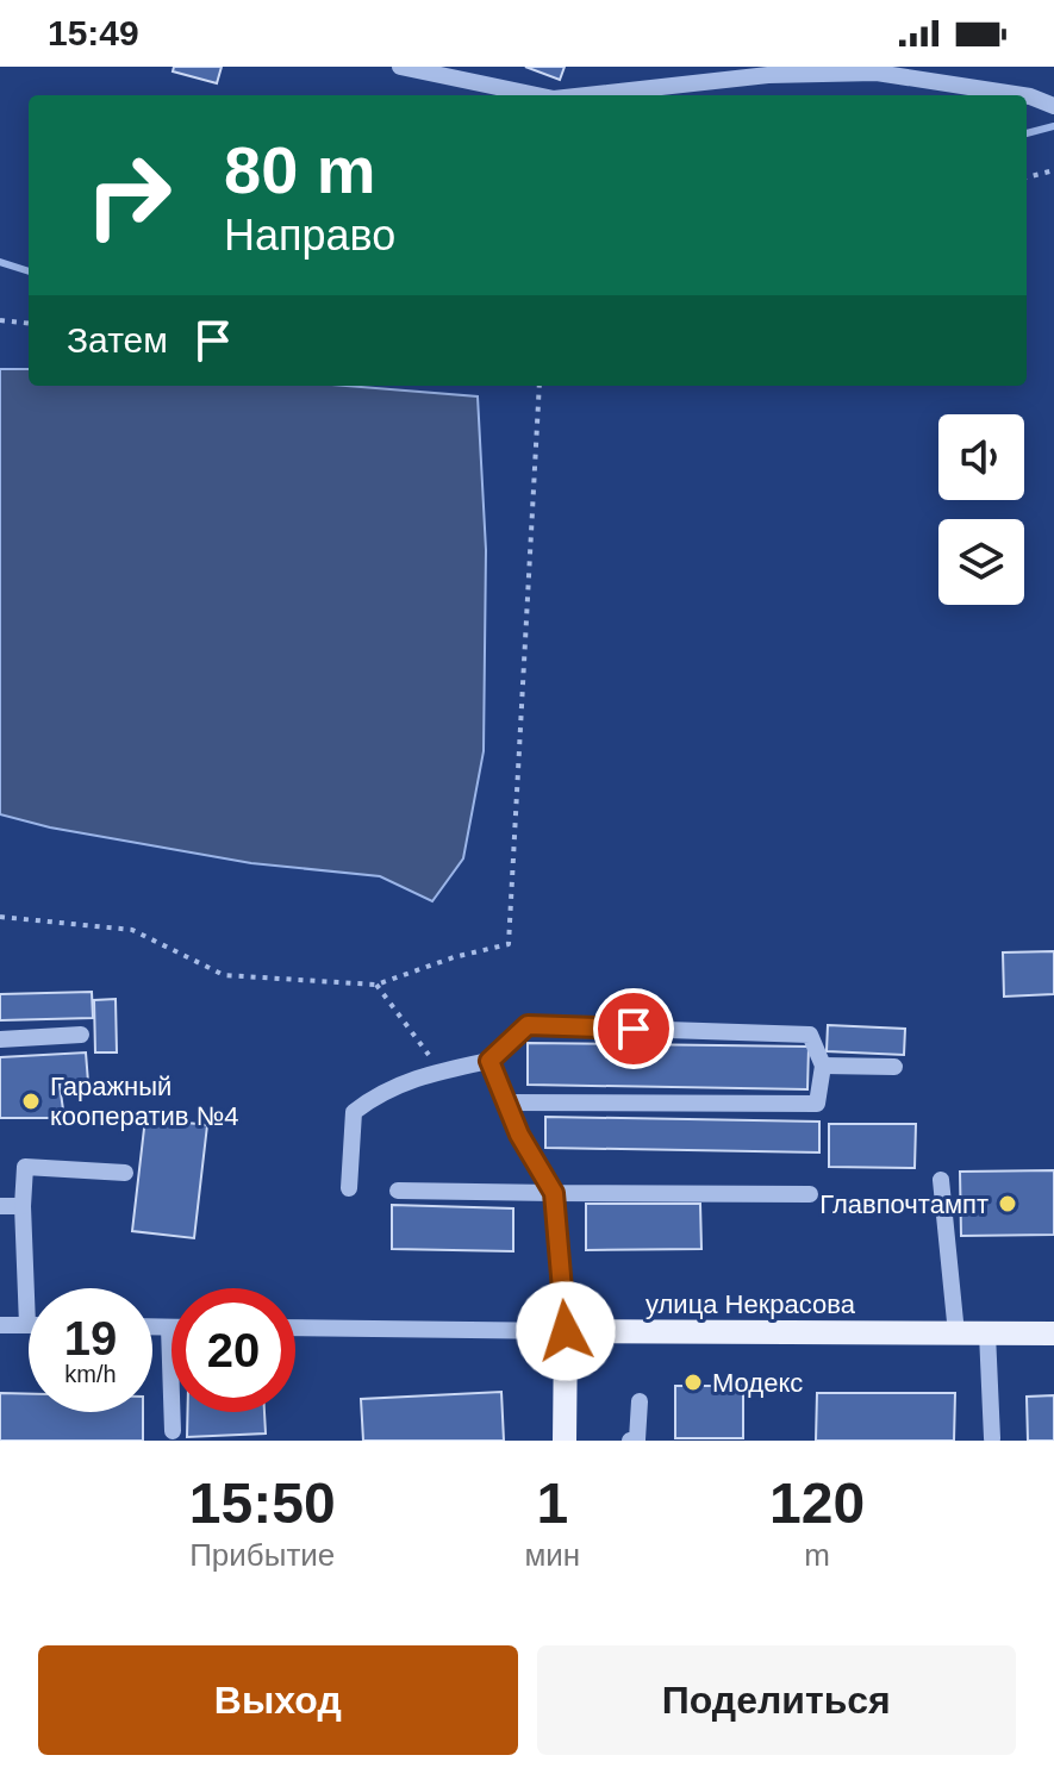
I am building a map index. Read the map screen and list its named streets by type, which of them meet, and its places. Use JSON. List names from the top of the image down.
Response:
{
  "streets": {
    "main road": ["улица Некрасова"]
  },
  "places": ["Гаражный кооператив №4", "Главпочтампт", "Модекс"],
  "page": {
    "status": "15:49",
    "turn": ["80 m", "Направо"],
    "then": "Затем",
    "speed": "19 km/h",
    "limit": "20",
    "eta": [
      "15:50",
      "Прибытие",
      "1",
      "мин",
      "120",
      "m"
    ],
    "buttons": ["Выход", "Поделиться"]
  }
}
